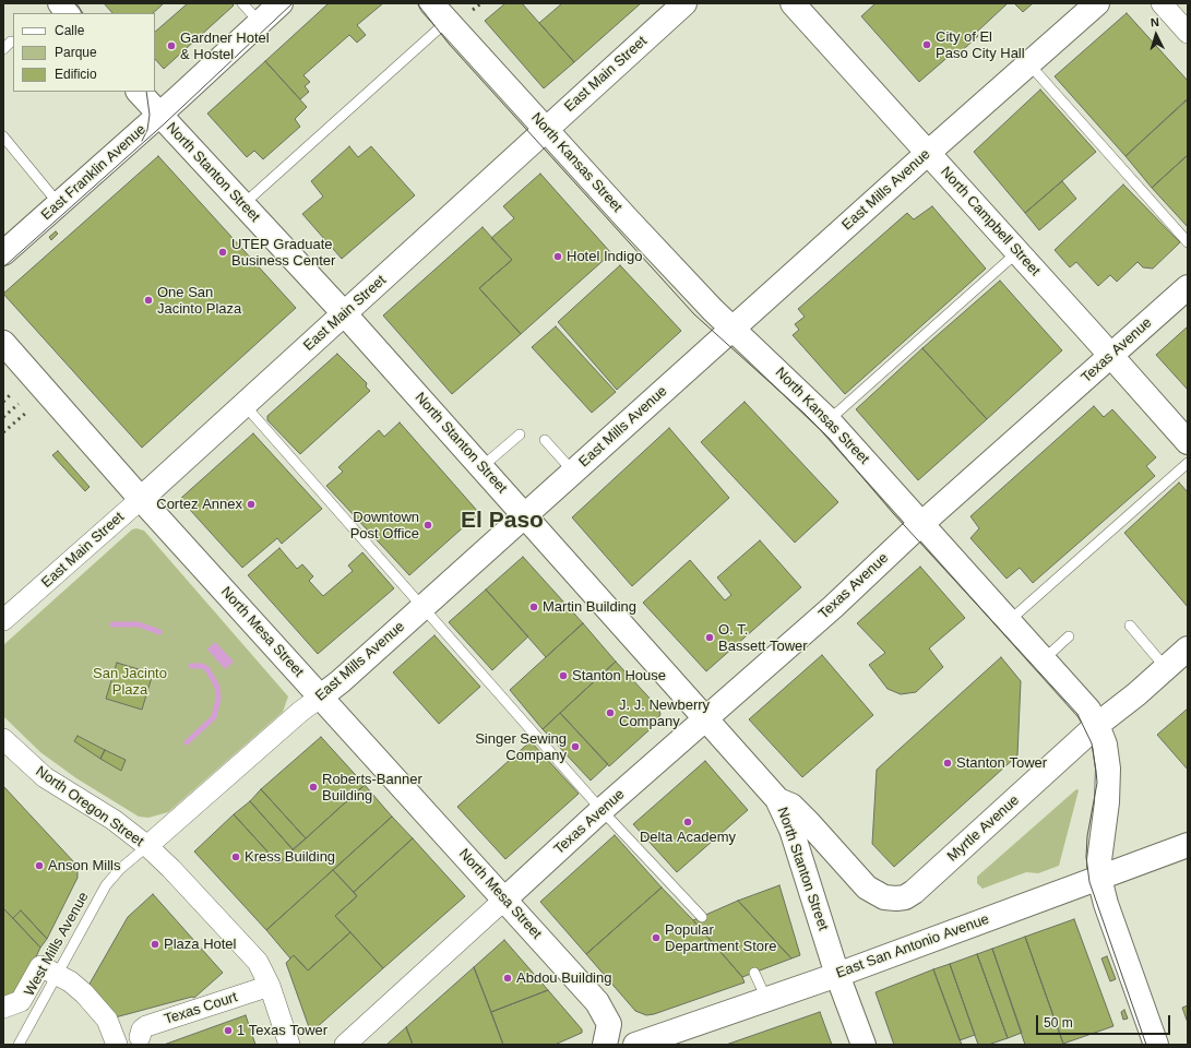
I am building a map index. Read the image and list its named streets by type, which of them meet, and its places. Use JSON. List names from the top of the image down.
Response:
{
  "streets": {
    "street": [
      "East Main Street",
      "North Kansas Street",
      "East Franklin Avenue",
      "North Stanton Street",
      "East Mills Avenue",
      "North Campbell Street",
      "Texas Avenue",
      "North Mesa Street",
      "North Oregon Street",
      "Myrtle Avenue",
      "East San Antonio Avenue",
      "Texas Court"
    ],
    "lane": ["West Mills Avenue"]
  },
  "crossings": [
    ["East Main Street", "North Kansas Street"],
    ["East Main Street", "North Stanton Street"],
    ["East Main Street", "North Mesa Street"],
    ["North Kansas Street", "East Mills Avenue"],
    ["North Kansas Street", "Texas Avenue"],
    ["North Kansas Street", "Myrtle Avenue"],
    ["North Kansas Street", "East San Antonio Avenue"],
    ["East Franklin Avenue", "North Stanton Street"],
    ["North Stanton Street", "East Mills Avenue"],
    ["North Stanton Street", "Texas Avenue"],
    ["North Stanton Street", "Myrtle Avenue"],
    ["North Stanton Street", "East San Antonio Avenue"],
    ["East Mills Avenue", "North Campbell Street"],
    ["East Mills Avenue", "North Mesa Street"],
    ["East Mills Avenue", "North Oregon Street"],
    ["East Mills Avenue", "West Mills Avenue"],
    ["North Campbell Street", "Texas Avenue"],
    ["Texas Avenue", "North Mesa Street"],
    ["North Oregon Street", "West Mills Avenue"],
    ["North Oregon Street", "Texas Court"]
  ],
  "districts": ["El Paso"],
  "parks": ["San Jacinto Plaza"],
  "places": [
    "City of El Paso City Hall",
    "Gardner Hotel & Hostel",
    "UTEP Graduate Business Center",
    "Hotel Indigo",
    "One San Jacinto Plaza",
    "Cortez Annex",
    "Downtown Post Office",
    "Martin Building",
    "O. T. Bassett Tower",
    "Stanton House",
    "J. J. Newberry Company",
    "Singer Sewing Company",
    "Stanton Tower",
    "Roberts-Banner Building",
    "Delta Academy",
    "Kress Building",
    "Anson Mills",
    "Popular Department Store",
    "Plaza Hotel",
    "Abdou Building",
    "1 Texas Tower"
  ],
  "legend": ["Calle", "Parque", "Edificio"],
  "scale_bar": "50 m",
  "north": "top"
}
